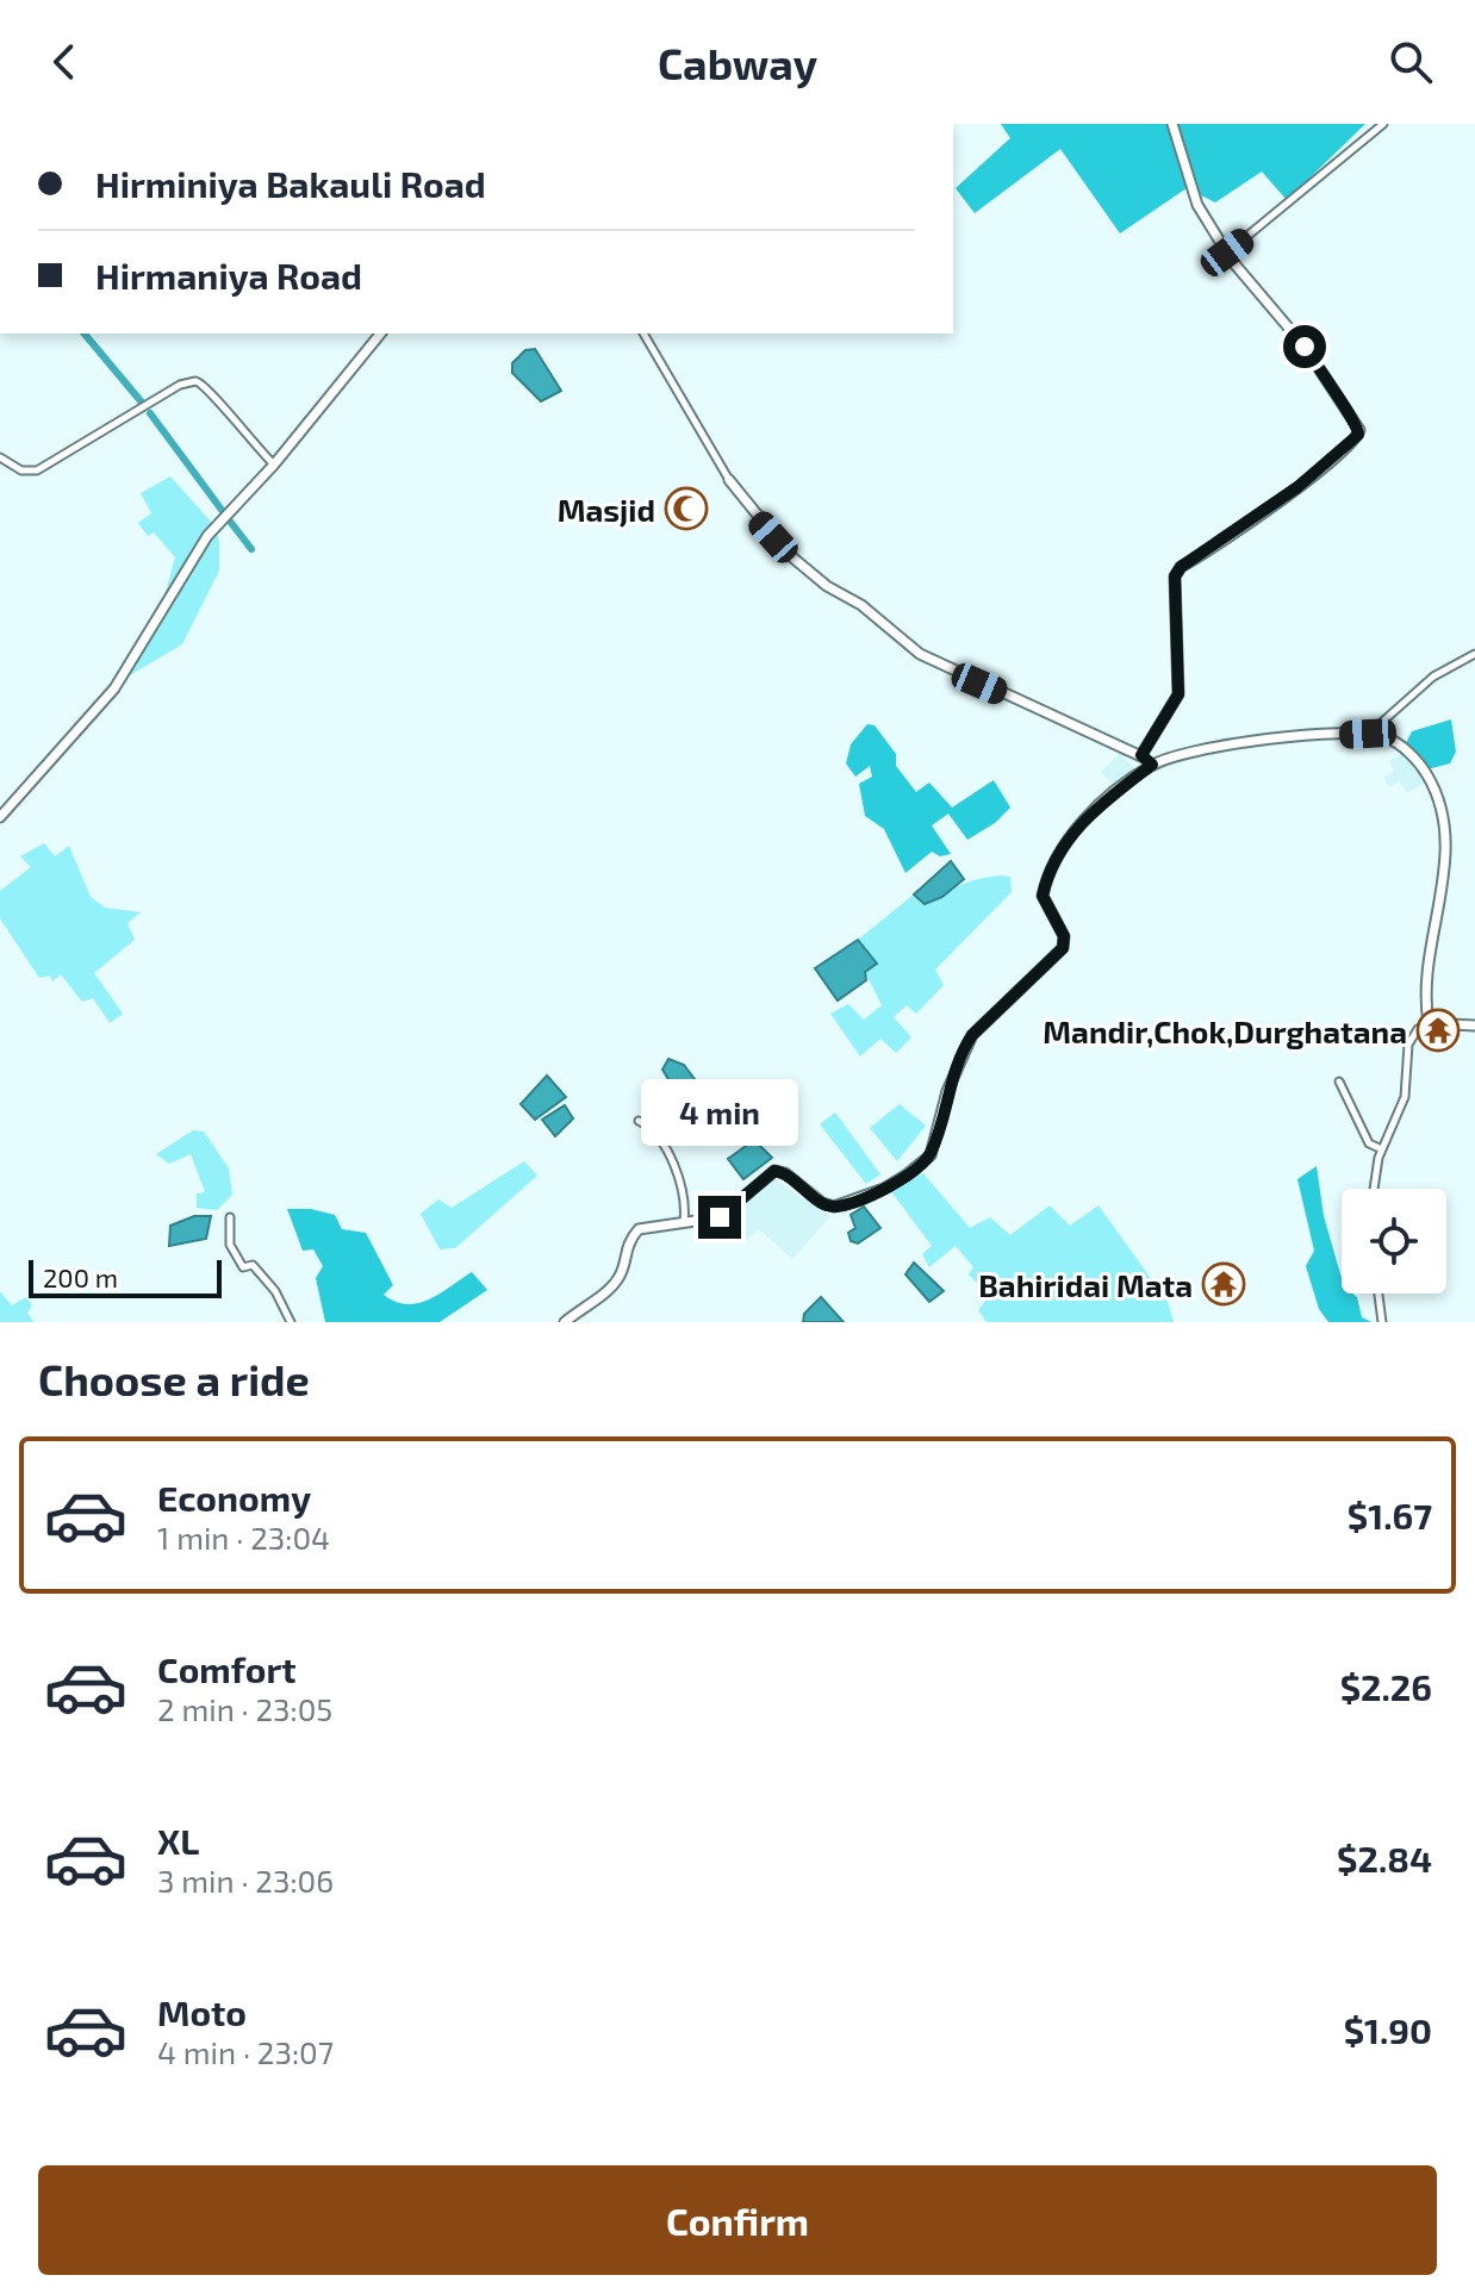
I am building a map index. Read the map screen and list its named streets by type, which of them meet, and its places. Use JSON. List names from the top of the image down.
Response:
{
  "places": {
    "mosque": ["Masjid"],
    "temple": ["Mandir,Chok,Durghatana", "Bahiridai Mata"]
  },
  "scale_bar": "200 m",
  "page": {
    "header": "Cabway",
    "banner": ["Hirminiya Bakauli Road", "Hirmaniya Road"],
    "bubble": "4 min",
    "scale": "200 m",
    "heading": "Choose a ride",
    "list": [
      {
        "name": "Economy",
        "note": "1 min · 23:04",
        "value": "$1.67"
      },
      {
        "name": "Comfort",
        "note": "2 min · 23:05",
        "value": "$2.26"
      },
      {
        "name": "XL",
        "note": "3 min · 23:06",
        "value": "$2.84"
      },
      {
        "name": "Moto",
        "note": "4 min · 23:07",
        "value": "$1.90"
      }
    ],
    "buttons": "Confirm"
  }
}
